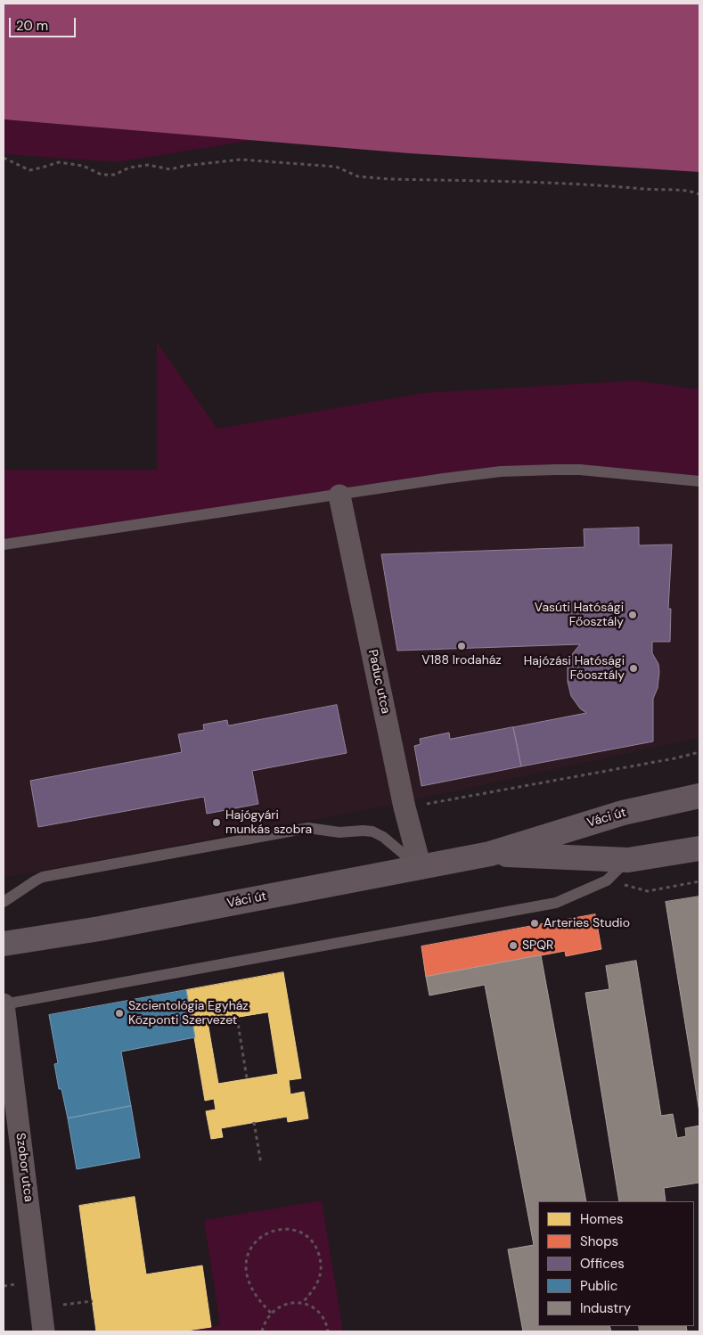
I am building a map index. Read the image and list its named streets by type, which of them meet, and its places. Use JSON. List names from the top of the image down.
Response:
{
  "streets": {
    "main road": ["Váci út"],
    "street": ["Paduc utca", "Szobor utca"]
  },
  "crossings": [
    ["Paduc utca", "Váci út"]
  ],
  "places": [
    "Vasúti Hatósági Főosztály",
    "V188 Irodaház",
    "Hajózási Hatósági Főosztály",
    "Hajógyári munkás szobra",
    "Arteries Studio",
    "SPQR",
    "Szcientológia Egyház Központi Szervezet"
  ],
  "legend": [
    "Homes",
    "Shops",
    "Offices",
    "Public",
    "Industry"
  ],
  "scale_bar": "20 m"
}
